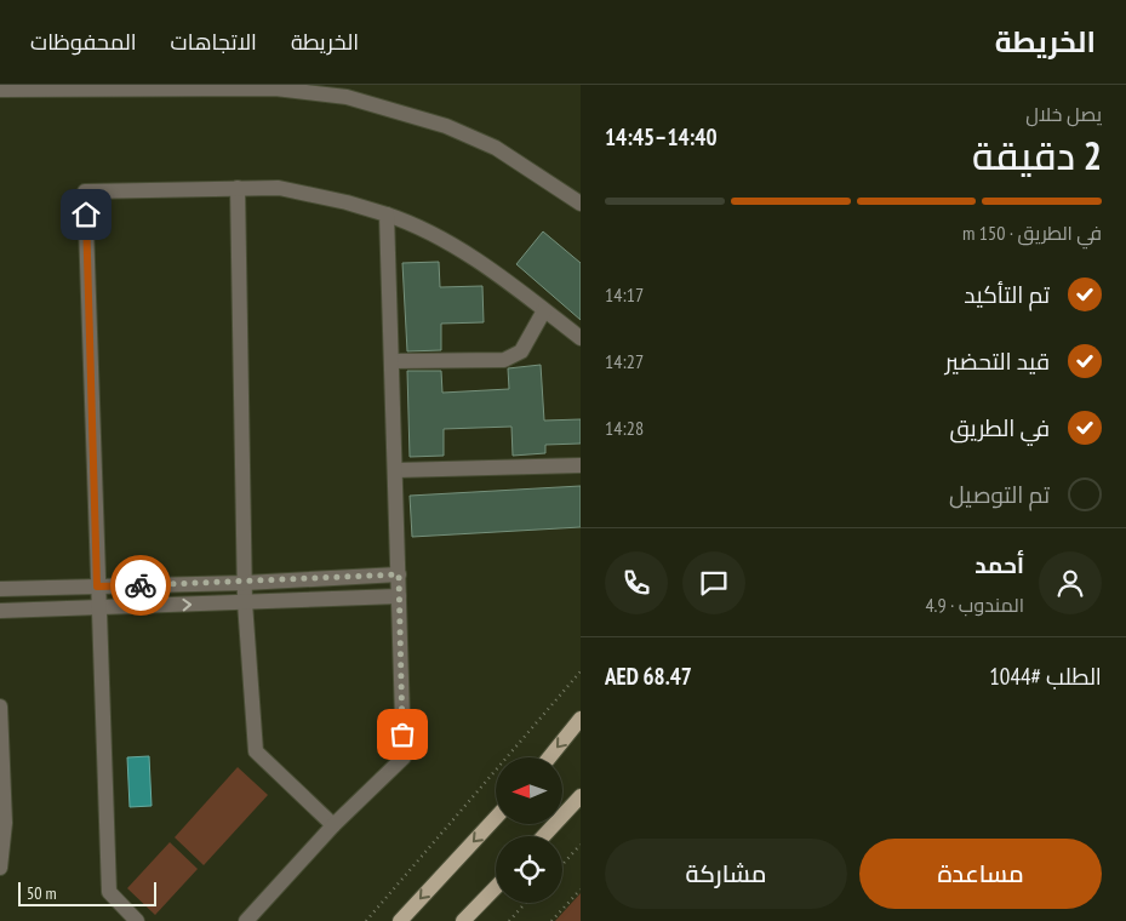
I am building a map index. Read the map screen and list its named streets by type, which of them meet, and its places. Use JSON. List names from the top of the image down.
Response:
{
  "scale_bar": "50 m",
  "north": "left",
  "page": {
    "header": "الخريطة",
    "nav": ["الخريطة", "الاتجاهات", "المحفوظات"],
    "heading": ["2 دقيقة", "يصل خلال", "14:40–14:45"],
    "panel": [
      "أحمد",
      "المندوب · 4.9",
      "الطلب #1044",
      "AED 68.47"
    ],
    "bar": "في الطريق · 150 m",
    "list": [
      ["تم التأكيد", "14:17"],
      ["قيد التحضير", "14:27"],
      ["في الطريق", "14:28"],
      "تم التوصيل"
    ],
    "buttons": ["مساعدة", "مشاركة"],
    "scale": "50 m"
  }
}
